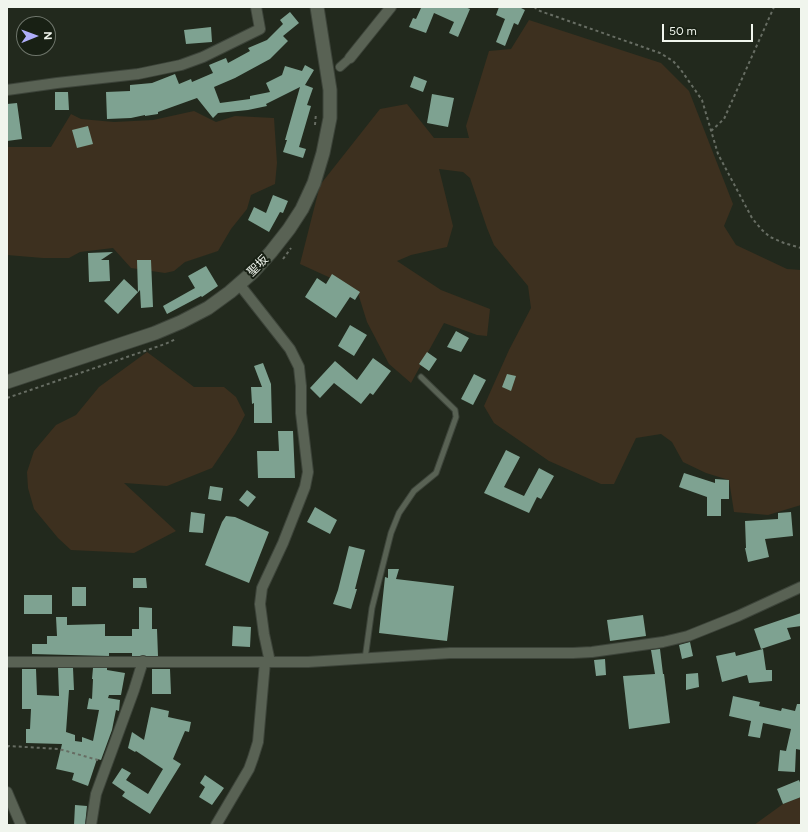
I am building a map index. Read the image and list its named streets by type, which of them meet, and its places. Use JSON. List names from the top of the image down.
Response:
{
  "streets": {
    "street": ["聖坂"]
  },
  "scale_bar": "50 m",
  "north": "right"
}
